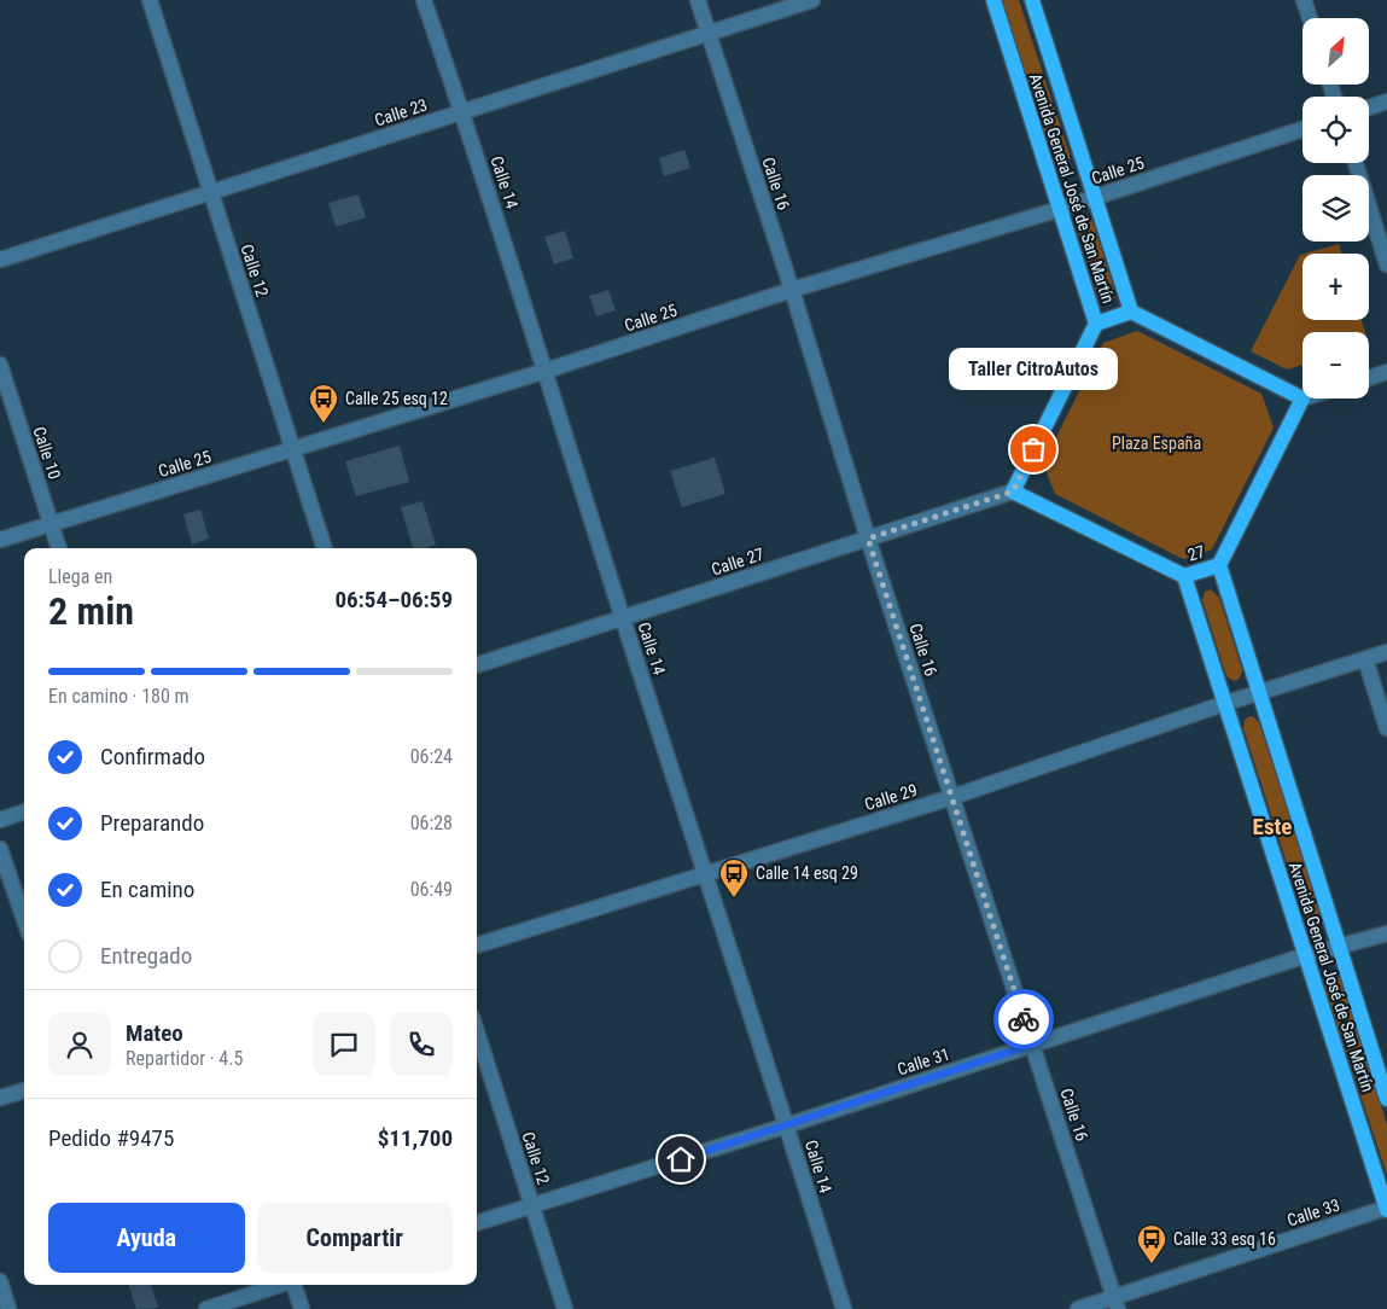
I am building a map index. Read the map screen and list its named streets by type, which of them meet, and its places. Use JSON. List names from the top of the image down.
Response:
{
  "streets": {
    "main road": ["Avenida General José de San Martín", "27"],
    "street": [
      "Calle 23",
      "Calle 25",
      "Calle 14",
      "Calle 16",
      "Calle 12",
      "Calle 10",
      "Calle 27",
      "Calle 29",
      "Calle 31",
      "Calle 33"
    ]
  },
  "crossings": [
    ["Calle 23", "Calle 14"],
    ["Calle 23", "Calle 16"],
    ["Calle 23", "Calle 12"],
    ["Calle 25", "Calle 14"],
    ["Calle 25", "Calle 16"],
    ["Calle 25", "Avenida General José de San Martín"],
    ["Calle 25", "Calle 12"],
    ["Calle 25", "Calle 10"],
    ["Calle 14", "Calle 27"],
    ["Calle 14", "Calle 29"],
    ["Calle 14", "Calle 31"],
    ["Calle 16", "Calle 27"],
    ["Calle 16", "Calle 29"],
    ["Calle 16", "Calle 31"],
    ["Calle 16", "Calle 33"],
    ["Avenida General José de San Martín", "27"],
    ["Avenida General José de San Martín", "Calle 27"],
    ["Avenida General José de San Martín", "Calle 29"],
    ["Avenida General José de San Martín", "Calle 31"],
    ["Avenida General José de San Martín", "Calle 33"],
    ["Calle 12", "Calle 31"]
  ],
  "districts": ["Este"],
  "parks": ["Plaza España"],
  "places": {
    "bus stop": ["Calle 25 esq 12", "Calle 14 esq 29", "Calle 33 esq 16"],
    "other": ["Taller CitroAutos"]
  },
  "north": "top right",
  "page": {
    "map_buttons": ["+", "−"],
    "bubble": "Taller CitroAutos",
    "heading": ["2 min", "Llega en", "06:54–06:59"],
    "panel": [
      "Mateo",
      "Repartidor · 4.5",
      "Pedido #9475",
      "$11,700"
    ],
    "bar": "En camino · 180 m",
    "list": [
      ["Confirmado", "06:24"],
      ["Preparando", "06:28"],
      ["En camino", "06:49"],
      "Entregado"
    ],
    "buttons": ["Ayuda", "Compartir"]
  }
}
